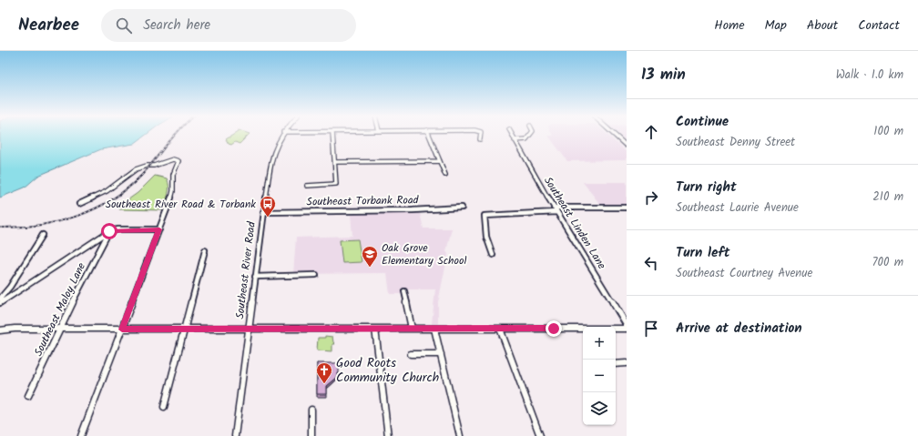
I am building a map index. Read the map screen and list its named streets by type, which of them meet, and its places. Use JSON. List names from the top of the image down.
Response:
{
  "streets": {
    "street": [
      "Southeast Torbank Road",
      "Southeast Linden Lane",
      "Southeast River Road",
      "Southeast Maloy Lane"
    ]
  },
  "crossings": [
    ["Southeast Torbank Road", "Southeast River Road"]
  ],
  "places": {
    "bus stop": ["Southeast River Road & Torbank"],
    "school or university": ["Oak Grove Elementary School"],
    "church": ["Good Roots Community Church"]
  },
  "page": {
    "header": "Nearbee",
    "search": "Search here",
    "nav": [
      "Home",
      "Map",
      "About",
      "Contact"
    ],
    "heading": ["13 min", "Walk · 1.0 km"],
    "list": [
      ["Continue", "Southeast Denny Street", "100 m"],
      ["Turn right", "Southeast Laurie Avenue", "210 m"],
      ["Turn left", "Southeast Courtney Avenue", "700 m"],
      "Arrive at destination"
    ],
    "map_buttons": ["+", "−"]
  }
}
